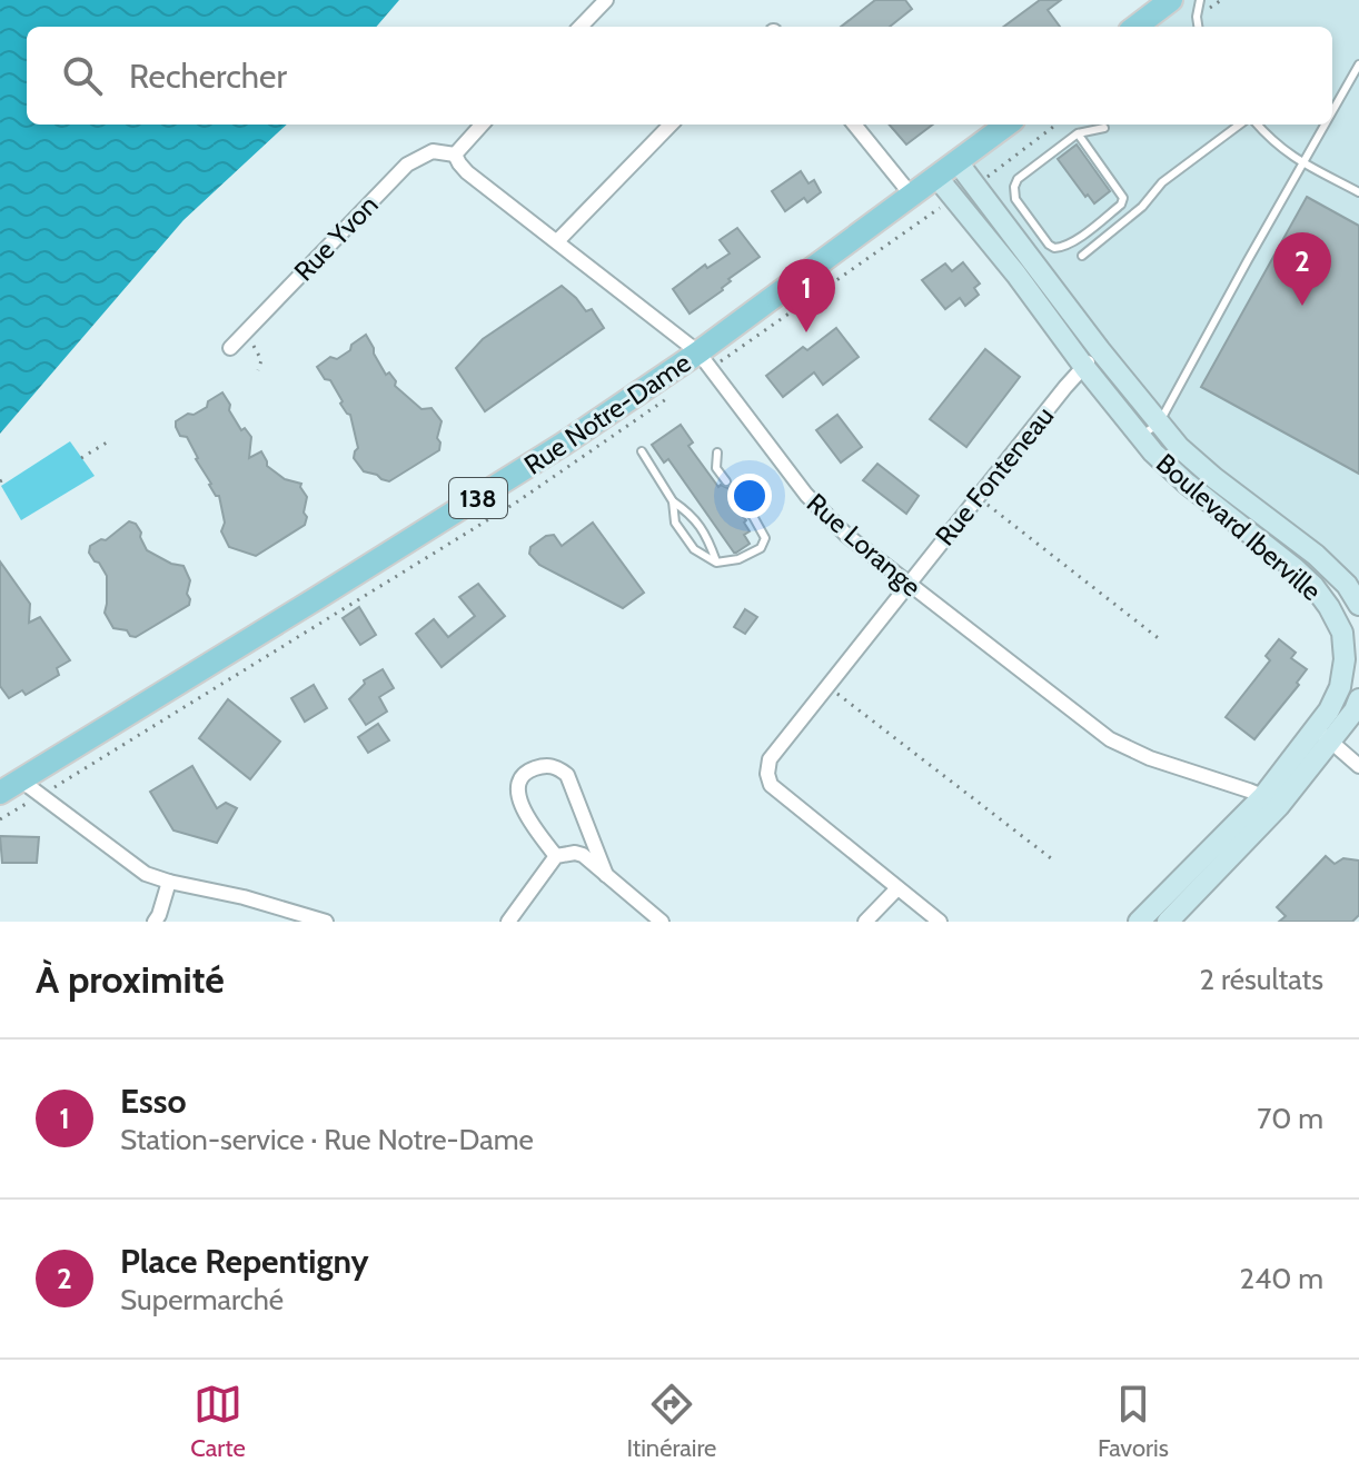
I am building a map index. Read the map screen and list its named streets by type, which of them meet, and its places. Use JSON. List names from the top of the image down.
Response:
{
  "streets": {
    "main road": ["Rue Notre-Dame", "138"],
    "street": [
      "Rue Yvon",
      "Rue Fonteneau",
      "Boulevard Iberville",
      "Rue Lorange"
    ]
  },
  "crossings": [
    ["Rue Yvon", "Rue Lorange"],
    ["Rue Notre-Dame", "Boulevard Iberville"],
    ["Rue Notre-Dame", "Rue Lorange"],
    ["Rue Fonteneau", "Boulevard Iberville"],
    ["Rue Fonteneau", "Rue Lorange"],
    ["Boulevard Iberville", "Rue Lorange"]
  ],
  "page": {
    "search": "Rechercher",
    "pins": ["2", "1"],
    "heading": ["À proximité", "2 résultats"],
    "list": [
      {
        "mark": "1",
        "name": "Esso",
        "note": "Station-service · Rue Notre-Dame",
        "value": "70 m"
      },
      {
        "mark": "2",
        "name": "Place Repentigny",
        "note": "Supermarché",
        "value": "240 m"
      }
    ],
    "nav": ["Carte", "Itinéraire", "Favoris"]
  }
}
